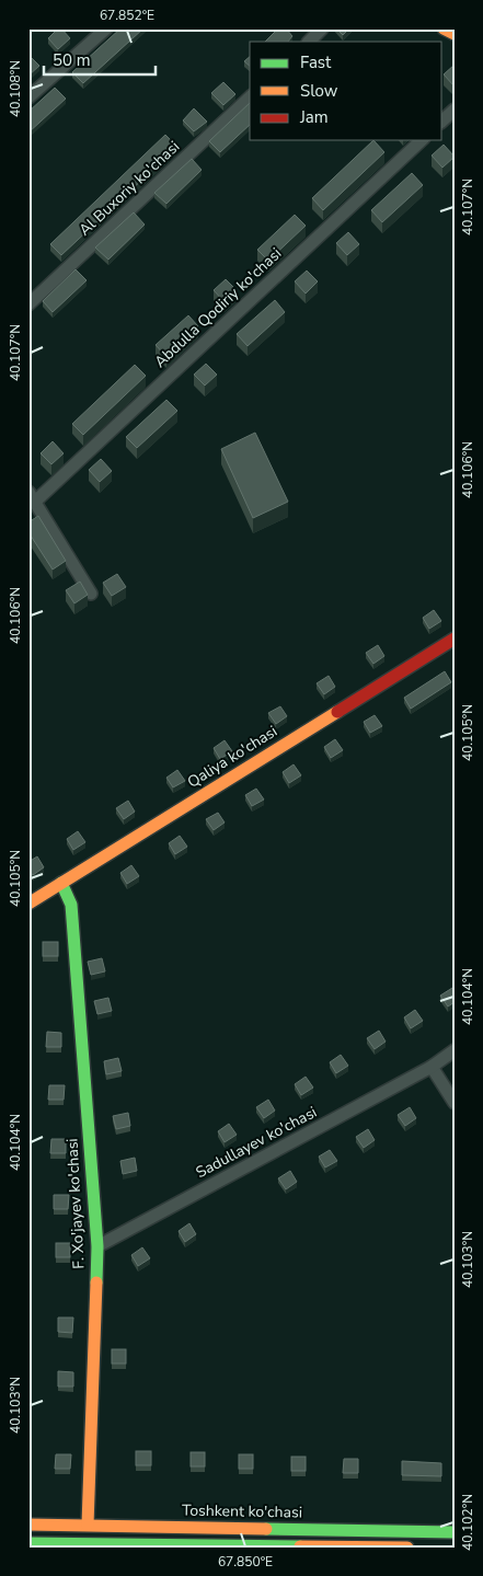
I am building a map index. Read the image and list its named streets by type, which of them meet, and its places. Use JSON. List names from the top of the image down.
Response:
{
  "streets": {
    "main road": ["Qaliya ko'chasi", "F. Xo'jayev ko'chasi", "Toshkent ko'chasi"],
    "street": ["Al Buxoriy ko'chasi", "Abdulla Qodiriy ko'chasi", "Sadullayev ko'chasi"]
  },
  "crossings": [
    ["Qaliya ko'chasi", "F. Xo'jayev ko'chasi"],
    ["Sadullayev ko'chasi", "F. Xo'jayev ko'chasi"],
    ["F. Xo'jayev ko'chasi", "Toshkent ko'chasi"]
  ],
  "legend": ["Fast", "Slow", "Jam"],
  "scale_bar": "50 m",
  "coordinates": [
    "67.852°E",
    "40.108°N",
    "40.107°N",
    "40.106°N",
    "40.105°N",
    "40.104°N",
    "40.103°N",
    "40.102°N",
    "67.850°E"
  ]
}
